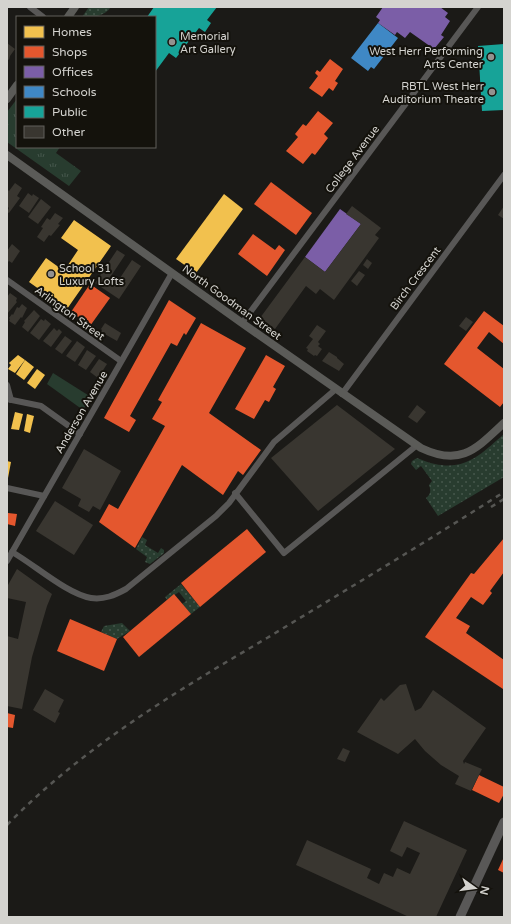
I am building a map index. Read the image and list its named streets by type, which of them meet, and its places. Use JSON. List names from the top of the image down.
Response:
{
  "streets": {
    "main road": ["North Goodman Street"],
    "street": [
      "College Avenue",
      "Birch Crescent",
      "Arlington Street",
      "Anderson Avenue"
    ]
  },
  "crossings": [
    ["College Avenue", "North Goodman Street"],
    ["Birch Crescent", "North Goodman Street"],
    ["Birch Crescent", "Anderson Avenue"],
    ["North Goodman Street", "Anderson Avenue"],
    ["Arlington Street", "Anderson Avenue"]
  ],
  "places": [
    "Memorial Art Gallery",
    "West Herr Performing Arts Center",
    "RBTL West Herr Auditorium Theatre",
    "School 31 Luxury Lofts"
  ],
  "legend": [
    "Homes",
    "Shops",
    "Offices",
    "Schools",
    "Public",
    "Other"
  ],
  "north": "right"
}
